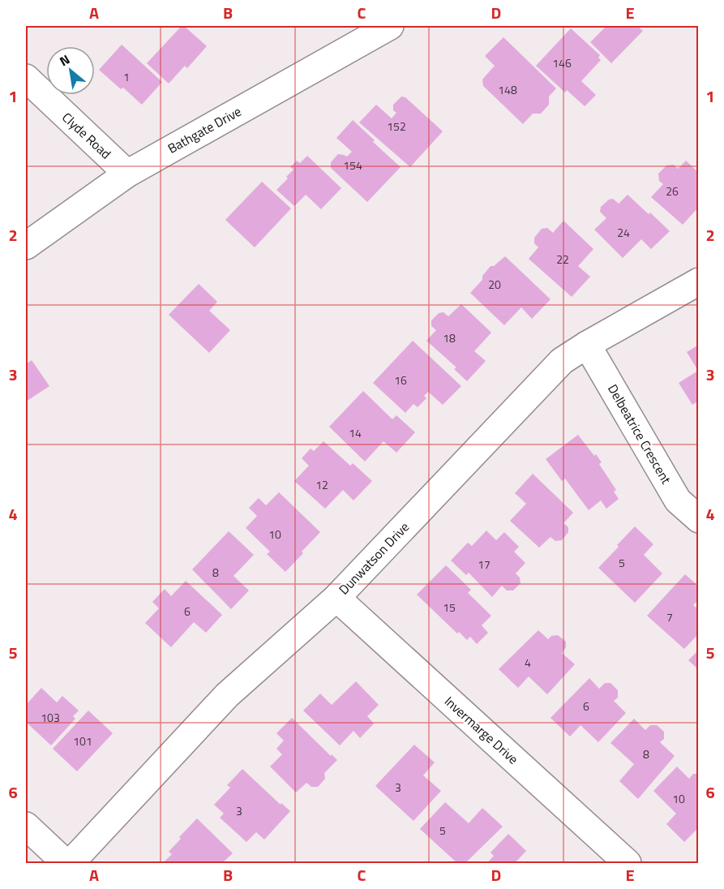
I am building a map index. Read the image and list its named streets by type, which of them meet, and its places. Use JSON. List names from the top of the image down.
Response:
{
  "streets": {
    "street": [
      "Bathgate Drive",
      "Clyde Road",
      "Delbeatrice Crescent",
      "Dunwatson Drive",
      "Invermarge Drive"
    ]
  },
  "crossings": [
    ["Bathgate Drive", "Clyde Road"],
    ["Delbeatrice Crescent", "Dunwatson Drive"],
    ["Dunwatson Drive", "Invermarge Drive"]
  ],
  "house_numbers": [
    "146",
    "1",
    "148",
    "152",
    "154",
    "26",
    "24",
    "22",
    "20",
    "18",
    "16",
    "14",
    "12",
    "10",
    "5",
    "17",
    "8",
    "15",
    "6",
    "7",
    "4",
    "6",
    "103",
    "101",
    "8",
    "3",
    "10",
    "3",
    "5"
  ],
  "north": "top left",
  "grid": {
    "columns": [
      "A",
      "B",
      "C",
      "D",
      "E"
    ],
    "rows": [
      "1",
      "2",
      "3",
      "4",
      "5",
      "6"
    ]
  }
}
